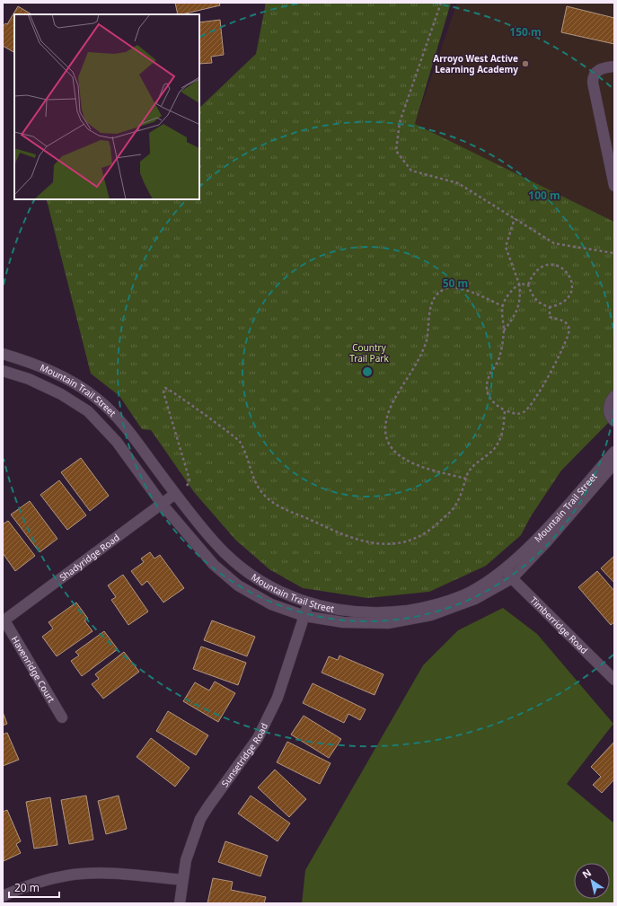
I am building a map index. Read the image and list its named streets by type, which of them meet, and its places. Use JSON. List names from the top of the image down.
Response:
{
  "streets": {
    "street": [
      "Mountain Trail Street",
      "Shadyridge Road",
      "Timberridge Road",
      "Havenridge Court",
      "Sunsetridge Road"
    ]
  },
  "crossings": [
    ["Mountain Trail Street", "Shadyridge Road"],
    ["Mountain Trail Street", "Timberridge Road"],
    ["Mountain Trail Street", "Sunsetridge Road"],
    ["Shadyridge Road", "Havenridge Court"]
  ],
  "parks": ["Country Trail Park"],
  "places": ["Arroyo West Active Learning Academy"],
  "scale_bar": "20 m",
  "north": "top left",
  "rings": ["150 m", "100 m", "50 m"]
}
